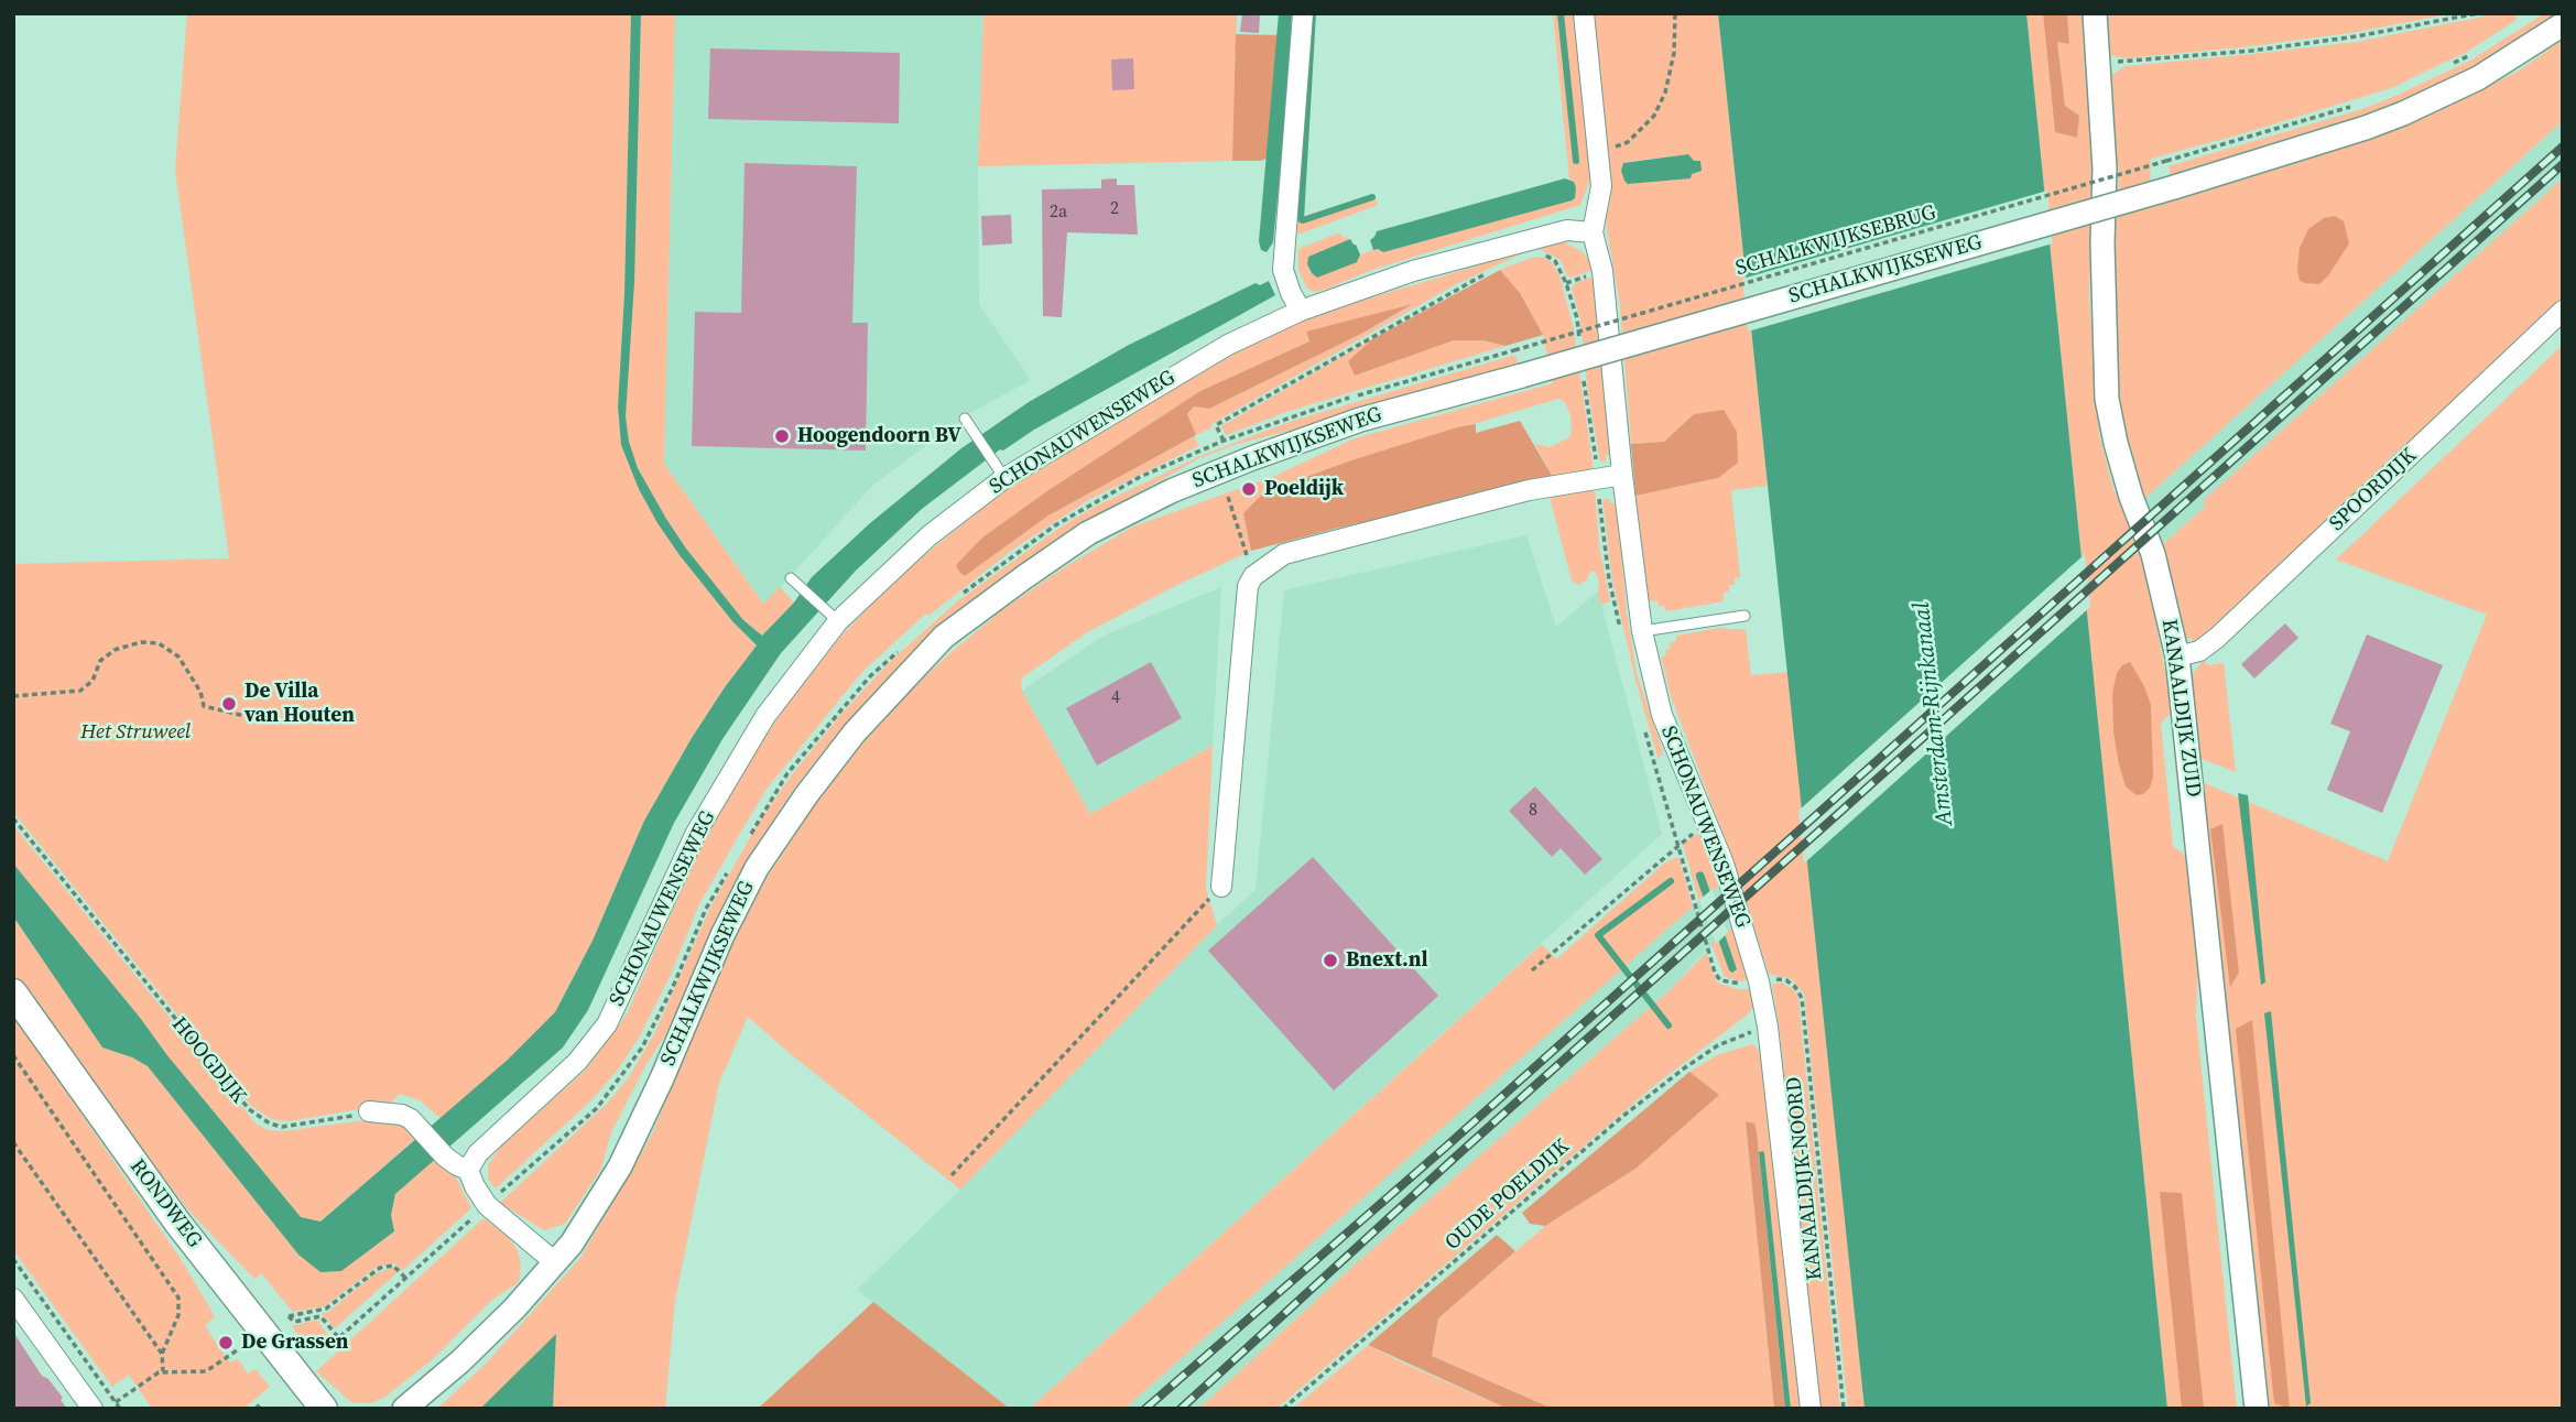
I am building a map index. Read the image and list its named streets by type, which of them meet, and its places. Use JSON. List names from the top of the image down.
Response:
{
  "streets": {
    "main road": ["RONDWEG"],
    "street": [
      "SCHALKWIJKSEWEG",
      "SCHONAUWENSEWEG",
      "SPOORDIJK",
      "KANAALDIJK ZUID"
    ],
    "path": [
      "SCHALKWIJKSEBRUG",
      "HOOGDIJK",
      "KANAALDIJK-NOORD",
      "OUDE POELDIJK"
    ]
  },
  "crossings": [
    ["SCHONAUWENSEWEG", "KANAALDIJK-NOORD"],
    ["SCHONAUWENSEWEG", "OUDE POELDIJK"],
    ["SPOORDIJK", "KANAALDIJK ZUID"]
  ],
  "water": ["Amsterdam-Rijnkanaal"],
  "parks": ["Het Struweel"],
  "places": [
    "Hoogendoorn BV",
    "Poeldijk",
    "De Villa van Houten",
    "Bnext.nl",
    "De Grassen"
  ],
  "house_numbers": [
    "2",
    "2a",
    "4",
    "8"
  ]
}
